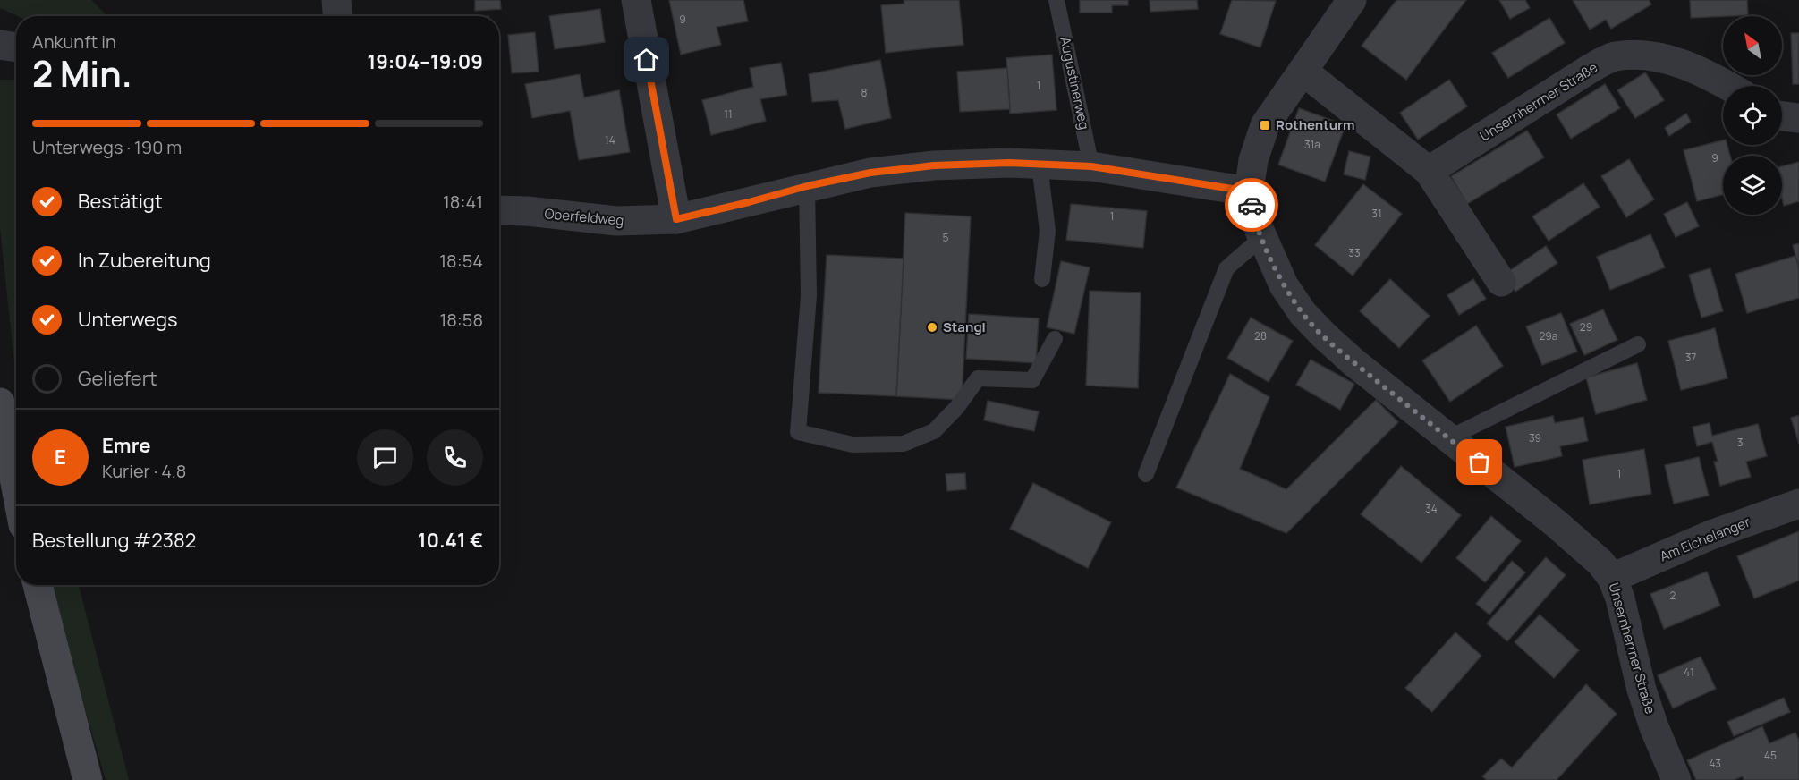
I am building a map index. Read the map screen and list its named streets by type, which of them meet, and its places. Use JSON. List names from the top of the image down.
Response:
{
  "streets": {
    "street": ["Unsernherrner Straße", "Oberfeldweg", "Am Eichelanger"],
    "lane": ["Augustinerweg"]
  },
  "crossings": [
    ["Augustinerweg", "Oberfeldweg"],
    ["Unsernherrner Straße", "Oberfeldweg"],
    ["Unsernherrner Straße", "Am Eichelanger"]
  ],
  "places": {
    "transit": ["Rothenturm"],
    "other": ["Stangl"]
  },
  "house_numbers": [
    "9",
    "1",
    "8",
    "11",
    "14",
    "31a",
    "9",
    "31",
    "1",
    "5",
    "33",
    "29",
    "28",
    "29a",
    "37",
    "39",
    "3",
    "1",
    "34",
    "2",
    "41",
    "45",
    "43"
  ],
  "north": "top left",
  "page": {
    "heading": ["2 Min.", "Ankunft in", "19:04–19:09"],
    "panel": [
      "Emre",
      "Kurier · 4.8",
      "Bestellung #2382",
      "10.41 €"
    ],
    "bar": "Unterwegs · 190 m",
    "list": [
      ["Bestätigt", "18:41"],
      ["In Zubereitung", "18:54"],
      ["Unterwegs", "18:58"],
      "Geliefert"
    ],
    "round": "E"
  }
}
